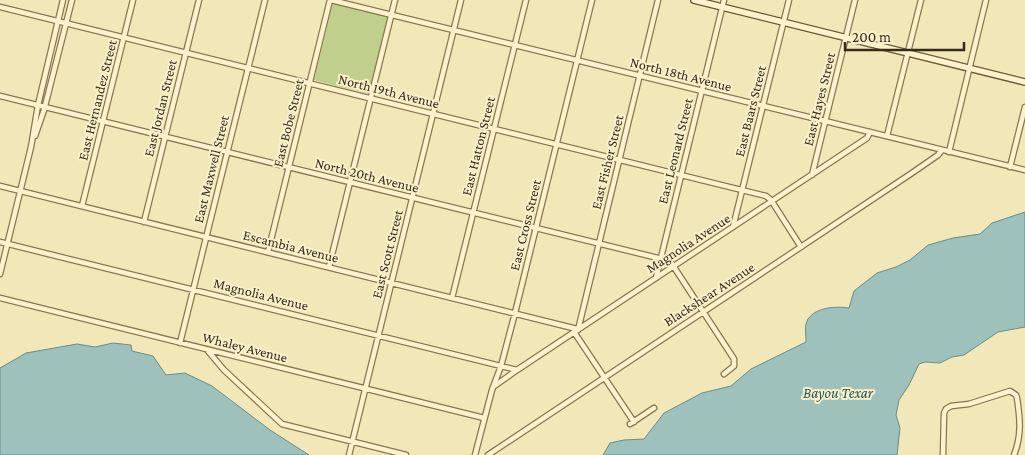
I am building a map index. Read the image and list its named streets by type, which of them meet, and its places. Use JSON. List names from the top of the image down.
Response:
{
  "streets": {
    "street": [
      "North 18th Avenue",
      "North 19th Avenue",
      "East Hayes Street",
      "East Hernandez Street",
      "East Jordan Street",
      "East Baars Street",
      "East Bobe Street",
      "East Hatton Street",
      "East Leonard Street",
      "East Fisher Street",
      "East Maxwell Street",
      "North 20th Avenue",
      "East Cross Street",
      "Magnolia Avenue",
      "Escambia Avenue",
      "East Scott Street",
      "Blackshear Avenue",
      "Whaley Avenue"
    ]
  },
  "crossings": [
    ["North 18th Avenue", "East Hayes Street"],
    ["North 18th Avenue", "East Baars Street"],
    ["North 18th Avenue", "East Bobe Street"],
    ["North 18th Avenue", "East Hatton Street"],
    ["North 18th Avenue", "East Leonard Street"],
    ["North 18th Avenue", "East Fisher Street"],
    ["North 18th Avenue", "East Cross Street"],
    ["North 18th Avenue", "Magnolia Avenue"],
    ["North 18th Avenue", "East Scott Street"],
    ["North 18th Avenue", "Blackshear Avenue"],
    ["North 19th Avenue", "East Hernandez Street"],
    ["North 19th Avenue", "East Jordan Street"],
    ["North 19th Avenue", "East Baars Street"],
    ["North 19th Avenue", "East Bobe Street"],
    ["North 19th Avenue", "East Hatton Street"],
    ["North 19th Avenue", "East Leonard Street"],
    ["North 19th Avenue", "East Fisher Street"],
    ["North 19th Avenue", "East Maxwell Street"],
    ["North 19th Avenue", "East Cross Street"],
    ["North 19th Avenue", "Magnolia Avenue"],
    ["North 19th Avenue", "East Scott Street"],
    ["East Hayes Street", "Magnolia Avenue"],
    ["East Hernandez Street", "North 20th Avenue"],
    ["East Hernandez Street", "Escambia Avenue"],
    ["East Jordan Street", "North 20th Avenue"],
    ["East Jordan Street", "Escambia Avenue"],
    ["East Baars Street", "Magnolia Avenue"],
    ["East Bobe Street", "North 20th Avenue"],
    ["East Bobe Street", "Escambia Avenue"],
    ["East Hatton Street", "North 20th Avenue"],
    ["East Hatton Street", "Escambia Avenue"],
    ["East Leonard Street", "North 20th Avenue"],
    ["East Leonard Street", "Magnolia Avenue"],
    ["East Fisher Street", "North 20th Avenue"],
    ["East Fisher Street", "Magnolia Avenue"],
    ["East Fisher Street", "Escambia Avenue"],
    ["East Maxwell Street", "North 20th Avenue"],
    ["East Maxwell Street", "Magnolia Avenue"],
    ["East Maxwell Street", "Escambia Avenue"],
    ["East Maxwell Street", "Whaley Avenue"],
    ["North 20th Avenue", "East Cross Street"],
    ["North 20th Avenue", "Magnolia Avenue"],
    ["North 20th Avenue", "East Scott Street"],
    ["North 20th Avenue", "Blackshear Avenue"],
    ["East Cross Street", "Magnolia Avenue"],
    ["East Cross Street", "Escambia Avenue"],
    ["East Cross Street", "Whaley Avenue"],
    ["Magnolia Avenue", "Escambia Avenue"],
    ["Magnolia Avenue", "East Scott Street"],
    ["Escambia Avenue", "East Scott Street"],
    ["East Scott Street", "Whaley Avenue"]
  ],
  "water": ["Bayou Texar"],
  "scale_bar": "200 m"
}
